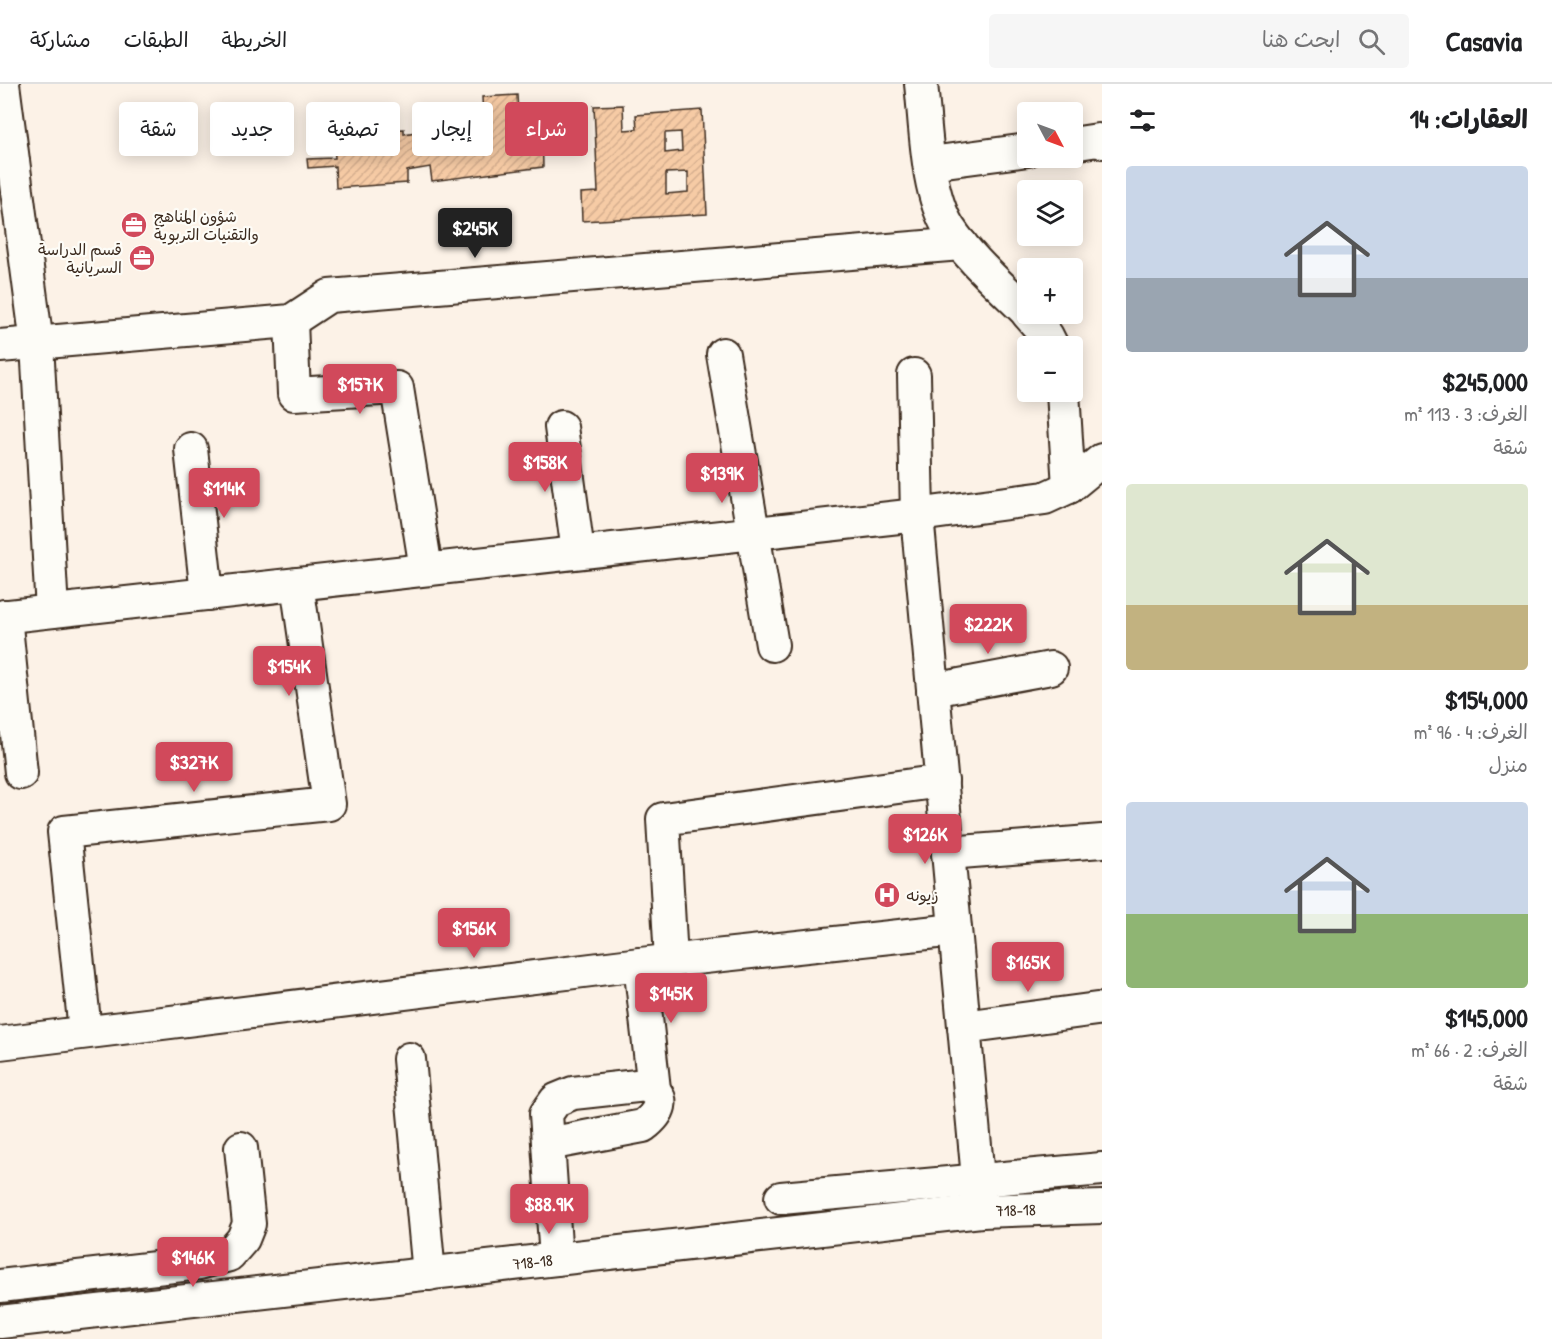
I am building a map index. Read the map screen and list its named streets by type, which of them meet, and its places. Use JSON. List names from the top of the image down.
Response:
{
  "streets": {
    "street": ["718-18"]
  },
  "places": {
    "office": ["شؤون المناهج والتقنيات التربوية", "قسم الدراسة السريانية"],
    "hospital": ["زيونه"]
  },
  "north": "bottom right",
  "page": {
    "header": "Casavia",
    "search": "ابحث هنا",
    "nav": ["الخريطة", "الطبقات", "مشاركة"],
    "heading": "العقارات: 14",
    "map_buttons": ["+", "−"],
    "chip": [
      "شراء",
      "إيجار",
      "تصفية",
      "جديد",
      "شقة"
    ],
    "list": [
      {
        "name": "$245,000",
        "note": "الغرف: 3 · 113 m² · شقة"
      },
      {
        "name": "$154,000",
        "note": "الغرف: 4 · 96 m² · منزل"
      },
      {
        "name": "$145,000",
        "note": "الغرف: 2 · 66 m² · شقة"
      }
    ],
    "price": [
      "$245K",
      "$157K",
      "$158K",
      "$139K",
      "$114K",
      "$222K",
      "$154K",
      "$327K",
      "$126K",
      "$156K",
      "$165K",
      "$145K",
      "$88.9K",
      "$146K"
    ]
  }
}
